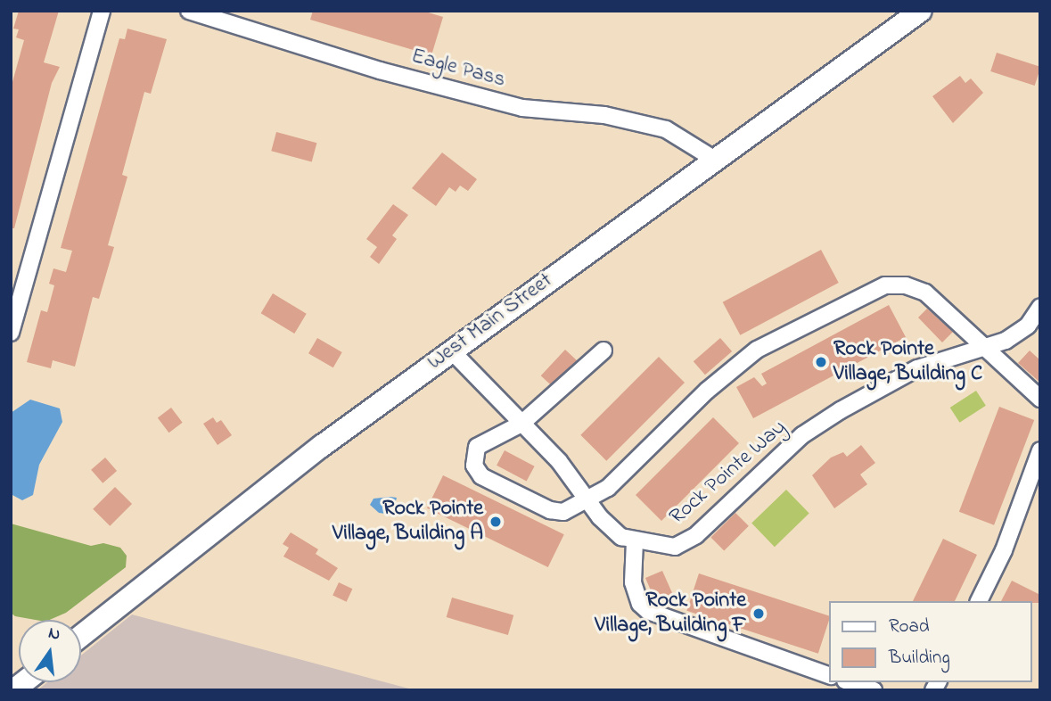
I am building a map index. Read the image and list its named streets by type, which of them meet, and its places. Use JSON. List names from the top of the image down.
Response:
{
  "streets": {
    "main road": ["West Main Street"],
    "street": ["Eagle Pass", "Rock Pointe Way"]
  },
  "crossings": [
    ["Eagle Pass", "West Main Street"],
    ["West Main Street", "Rock Pointe Way"]
  ],
  "places": ["Rock Pointe Village, Building C", "Rock Pointe Village, Building A", "Rock Pointe Village, Building F"],
  "legend": ["Road", "Building"],
  "north": "top"
}
